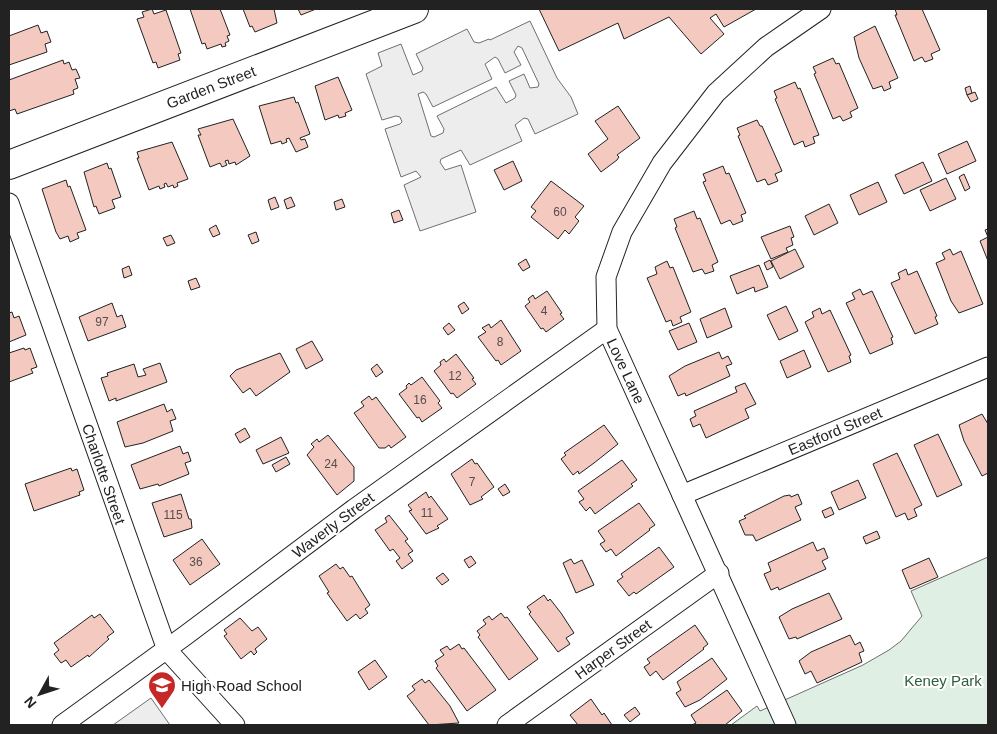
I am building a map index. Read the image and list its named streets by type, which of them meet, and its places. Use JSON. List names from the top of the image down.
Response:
{
  "streets": {
    "street": [
      "Garden Street",
      "Love Lane",
      "Eastford Street",
      "Charlotte Street",
      "Waverly Street",
      "Harper Street"
    ]
  },
  "crossings": [
    ["Love Lane", "Eastford Street"],
    ["Love Lane", "Waverly Street"],
    ["Love Lane", "Harper Street"],
    ["Charlotte Street", "Waverly Street"]
  ],
  "parks": ["Keney Park"],
  "places": {
    "school or university": ["High Road School"]
  },
  "house_numbers": [
    "60",
    "4",
    "97",
    "8",
    "12",
    "16",
    "24",
    "7",
    "11",
    "115",
    "36"
  ],
  "north": "bottom left"
}
